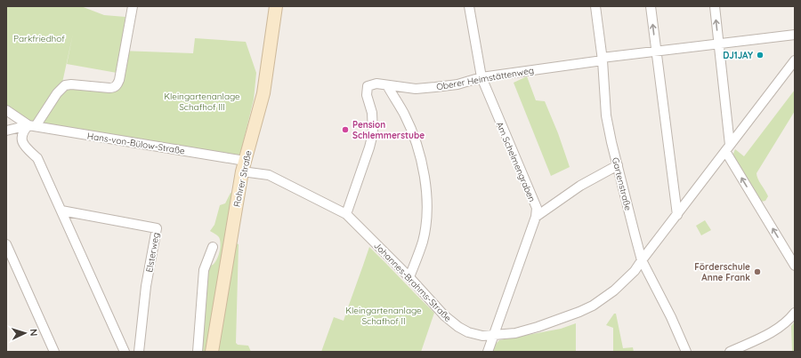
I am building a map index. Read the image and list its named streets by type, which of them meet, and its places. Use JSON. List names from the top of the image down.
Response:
{
  "streets": {
    "main road": ["Rohrer Straße"],
    "street": [
      "Oberer Heimstättenweg",
      "Hans-von-Bülow-Straße",
      "Am Schelmengraben",
      "Gartenstraße",
      "Elsterweg",
      "Johannes-Brahms-Straße"
    ]
  },
  "crossings": [
    ["Oberer Heimstättenweg", "Am Schelmengraben"],
    ["Oberer Heimstättenweg", "Gartenstraße"],
    ["Oberer Heimstättenweg", "Johannes-Brahms-Straße"],
    ["Hans-von-Bülow-Straße", "Rohrer Straße"],
    ["Hans-von-Bülow-Straße", "Johannes-Brahms-Straße"],
    ["Am Schelmengraben", "Johannes-Brahms-Straße"],
    ["Rohrer Straße", "Johannes-Brahms-Straße"],
    ["Gartenstraße", "Johannes-Brahms-Straße"]
  ],
  "parks": ["Parkfriedhof", "Kleingartenanlage Schafhof III", "Kleingartenanlage Schafhof II"],
  "places": ["DJ1JAY", "Pension Schlemmerstube", "Förderschule Anne Frank"],
  "north": "right"
}
